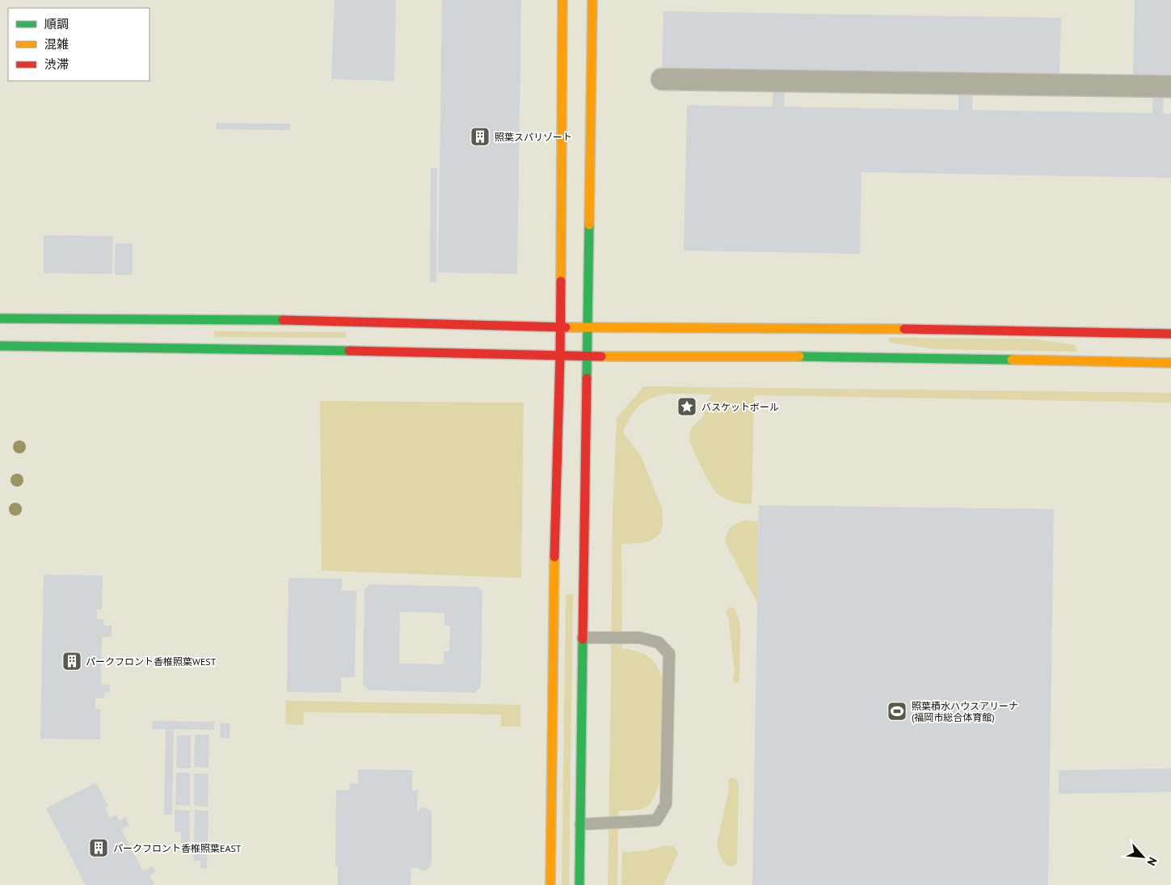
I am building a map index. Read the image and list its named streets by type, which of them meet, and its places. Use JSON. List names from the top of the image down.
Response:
{
  "places": {
    "building": ["照葉スパリゾート", "パークフロント香椎照葉WEST", "パークフロント香椎照葉EAST"],
    "place": ["バスケットボール"],
    "sports": ["照葉積水ハウスアリーナ (福岡市総合体育館)"]
  },
  "legend": ["順調", "混雑", "渋滞"],
  "north": "bottom right"
}
